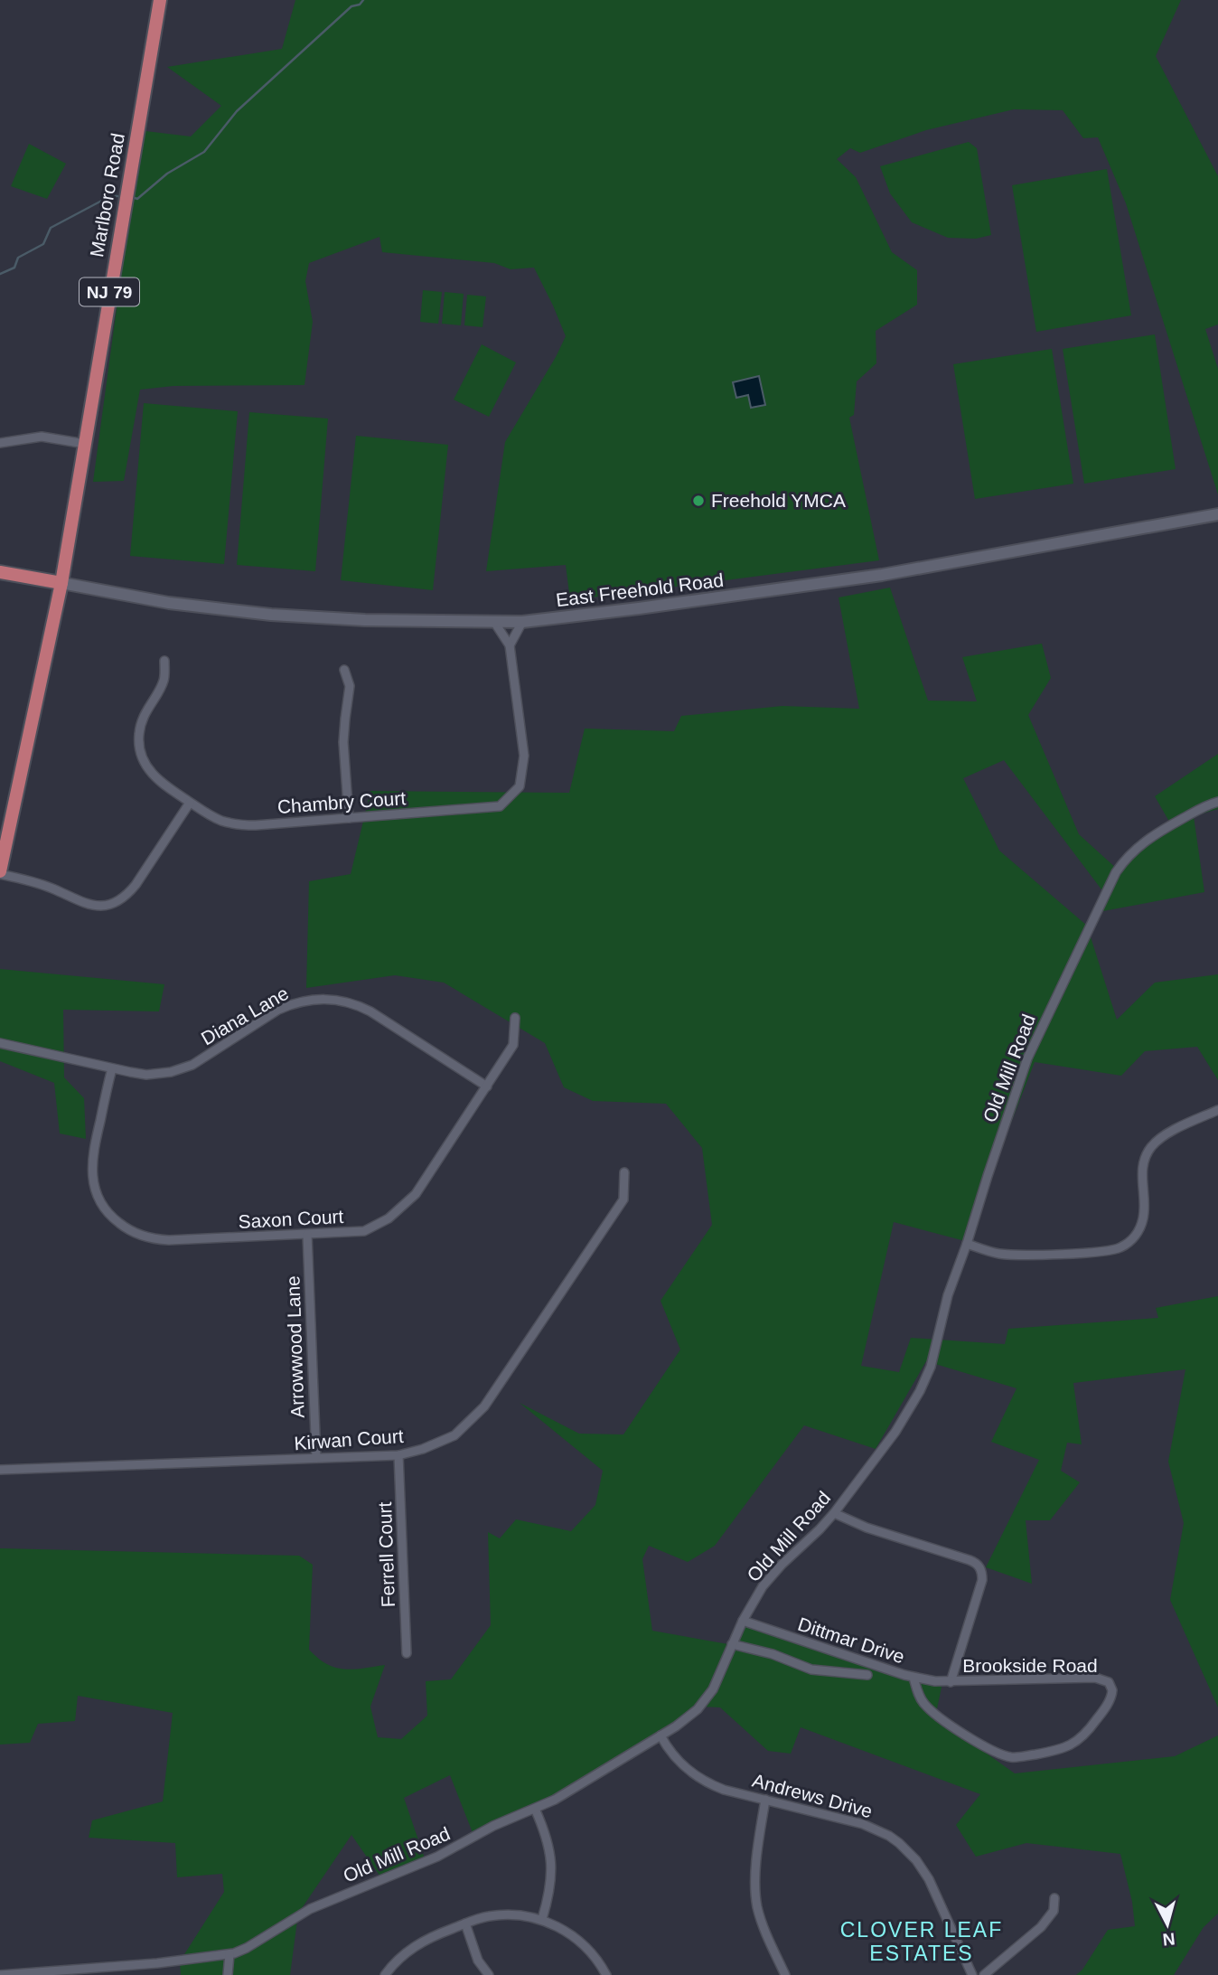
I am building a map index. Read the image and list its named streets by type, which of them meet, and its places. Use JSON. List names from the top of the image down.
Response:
{
  "streets": {
    "main road": ["Marlboro Road", "NJ 79", "East Freehold Road"],
    "street": [
      "Chambry Court",
      "Diana Lane",
      "Old Mill Road",
      "Saxon Court",
      "Arrowwood Lane",
      "Kirwan Court",
      "Ferrell Court",
      "Dittmar Drive",
      "Brookside Road",
      "Andrews Drive"
    ]
  },
  "crossings": [
    ["Marlboro Road", "NJ 79"],
    ["Marlboro Road", "East Freehold Road"],
    ["NJ 79", "East Freehold Road"],
    ["East Freehold Road", "Chambry Court"],
    ["Diana Lane", "Saxon Court"],
    ["Old Mill Road", "Dittmar Drive"],
    ["Old Mill Road", "Andrews Drive"],
    ["Saxon Court", "Arrowwood Lane"],
    ["Arrowwood Lane", "Kirwan Court"],
    ["Kirwan Court", "Ferrell Court"],
    ["Dittmar Drive", "Brookside Road"]
  ],
  "districts": ["CLOVER LEAF ESTATES"],
  "places": ["Freehold YMCA"],
  "north": "bottom"
}
